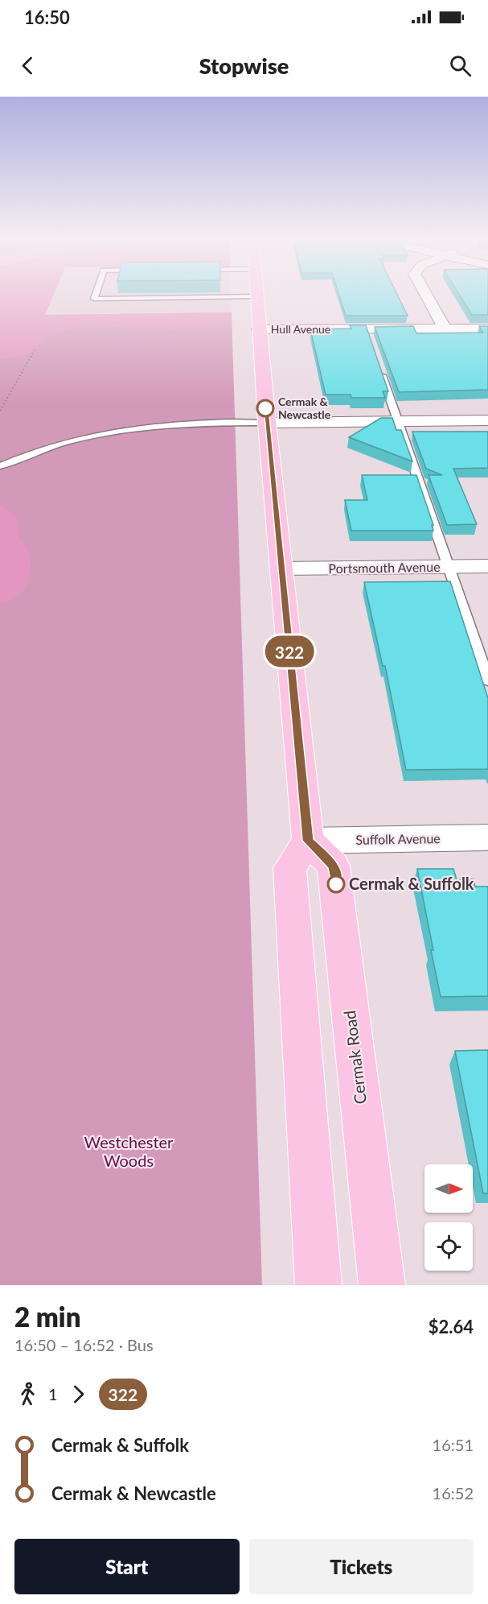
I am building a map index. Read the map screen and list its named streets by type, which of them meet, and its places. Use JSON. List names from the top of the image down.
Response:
{
  "streets": {
    "main road": ["Cermak Road"],
    "street": ["Hull Avenue", "Portsmouth Avenue", "Suffolk Avenue"]
  },
  "crossings": [
    ["Suffolk Avenue", "Cermak Road"]
  ],
  "parks": ["Westchester Woods"],
  "places": ["Cermak & Newcastle", "Cermak & Suffolk"],
  "lines": ["bus line 322"],
  "north": "right",
  "page": {
    "status": "16:50",
    "header": "Stopwise",
    "on_map": "322",
    "heading": ["2 min", "16:50 – 16:52 · Bus", "$2.64"],
    "legs": ["1", "322"],
    "list": [
      {
        "name": "Cermak & Suffolk",
        "value": "16:51"
      },
      {
        "name": "Cermak & Newcastle",
        "value": "16:52"
      }
    ],
    "buttons": ["Start", "Tickets"]
  }
}
